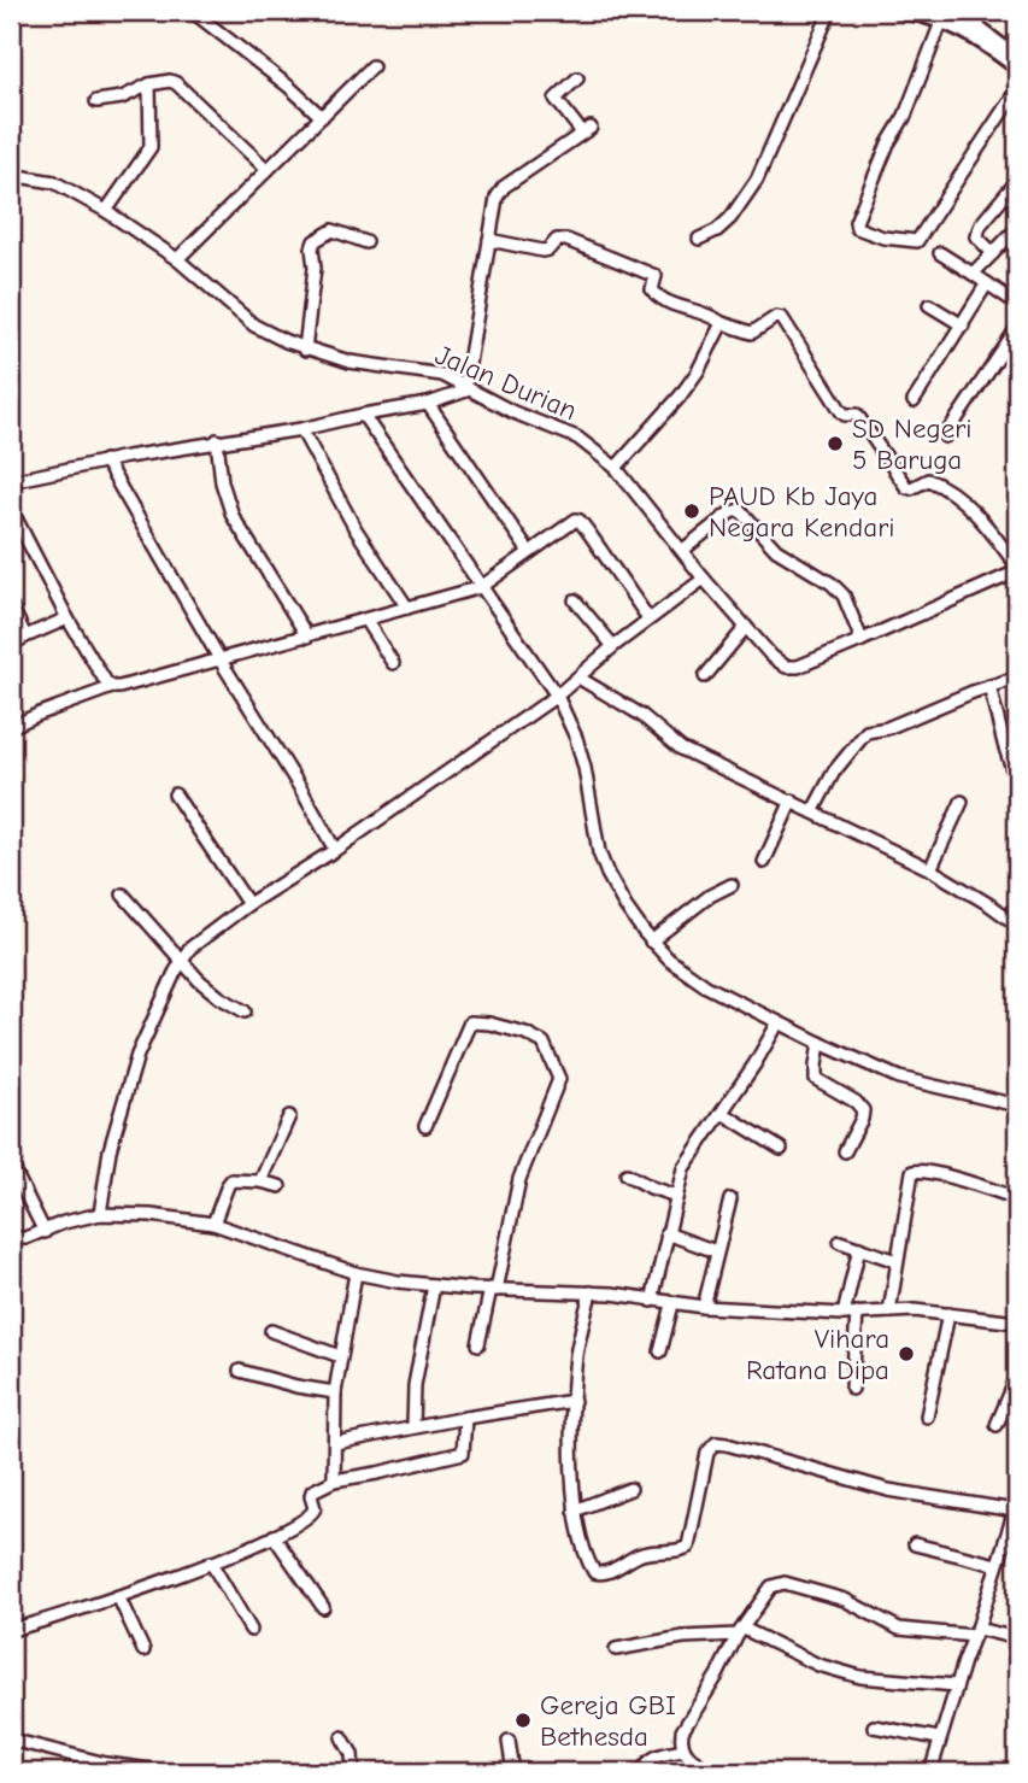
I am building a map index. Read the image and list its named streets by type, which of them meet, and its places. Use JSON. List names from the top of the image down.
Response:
{
  "streets": {
    "street": ["Jalan Durian"]
  },
  "places": [
    "SD Negeri 5 Baruga",
    "PAUD Kb Jaya Negara Kendari",
    "Vihara Ratana Dipa",
    "Gereja GBI Bethesda"
  ]
}
